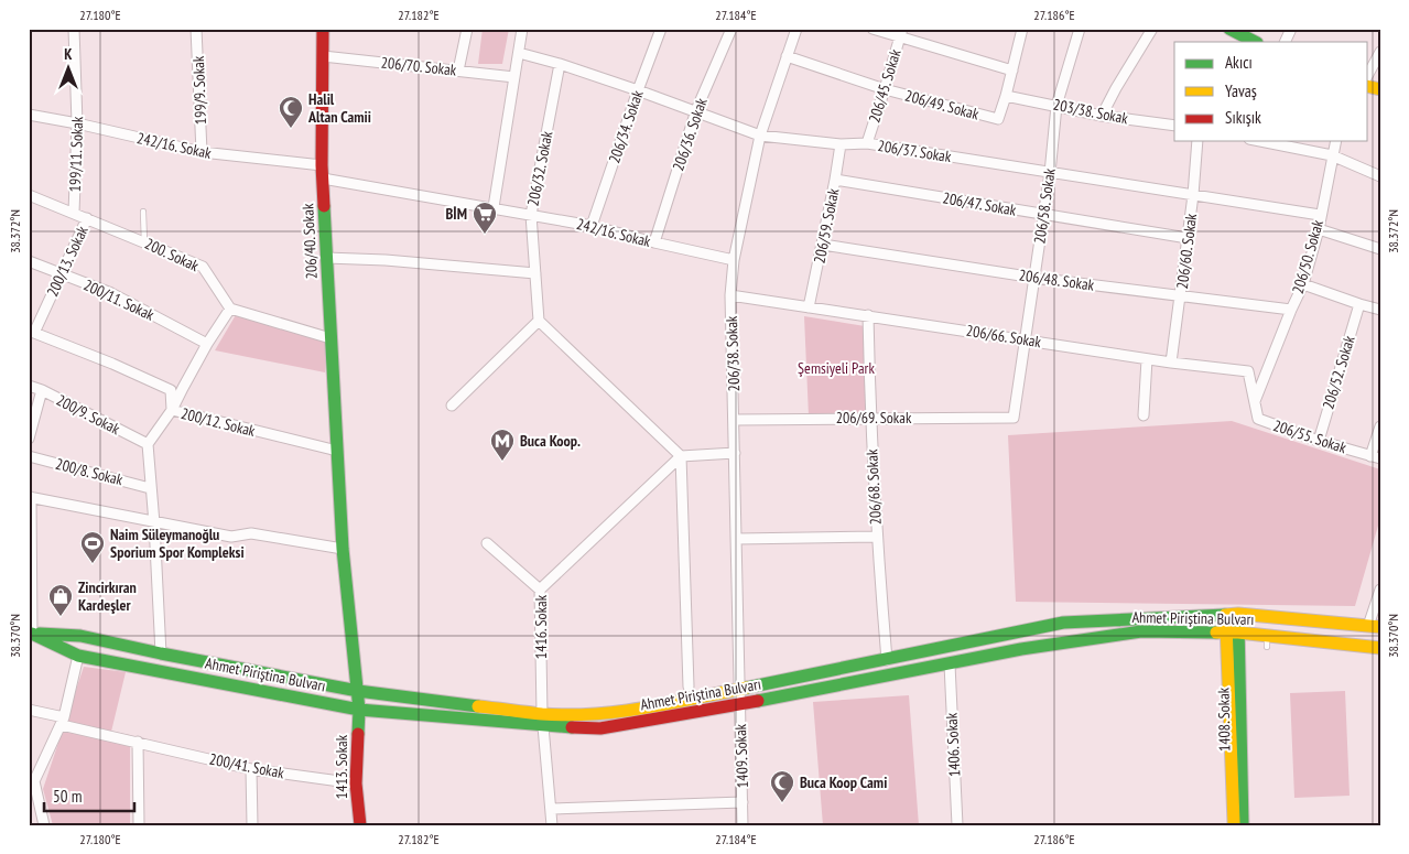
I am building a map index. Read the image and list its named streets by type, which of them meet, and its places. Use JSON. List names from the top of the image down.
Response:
{
  "streets": {
    "main road": [
      "206/40. Sokak",
      "Ahmet Piriştina Bulvarı",
      "1408. Sokak",
      "1413. Sokak"
    ],
    "street": [
      "206/70. Sokak",
      "206/45. Sokak",
      "199/9. Sokak",
      "206/49. Sokak",
      "203/38. Sokak",
      "206/34. Sokak",
      "206/36. Sokak",
      "242/16. Sokak",
      "206/37. Sokak",
      "199/11. Sokak",
      "206/32. Sokak",
      "206/47. Sokak",
      "206/58. Sokak",
      "206/59. Sokak",
      "206/60. Sokak",
      "200. Sokak",
      "206/50. Sokak",
      "200/13. Sokak",
      "206/48. Sokak",
      "200/11. Sokak",
      "206/66. Sokak",
      "206/38. Sokak",
      "206/52. Sokak",
      "200/9. Sokak",
      "206/69. Sokak",
      "200/12. Sokak",
      "206/55. Sokak",
      "200/8. Sokak",
      "206/68. Sokak",
      "1416. Sokak",
      "1406. Sokak",
      "1409. Sokak",
      "200/41. Sokak"
    ]
  },
  "crossings": [
    ["206/70. Sokak", "206/40. Sokak"],
    ["206/45. Sokak", "206/49. Sokak"],
    ["206/45. Sokak", "206/37. Sokak"],
    ["199/9. Sokak", "242/16. Sokak"],
    ["206/49. Sokak", "203/38. Sokak"],
    ["206/49. Sokak", "206/38. Sokak"],
    ["203/38. Sokak", "206/58. Sokak"],
    ["206/34. Sokak", "242/16. Sokak"],
    ["206/34. Sokak", "206/37. Sokak"],
    ["206/36. Sokak", "242/16. Sokak"],
    ["206/36. Sokak", "206/37. Sokak"],
    ["242/16. Sokak", "199/11. Sokak"],
    ["242/16. Sokak", "206/32. Sokak"],
    ["242/16. Sokak", "206/40. Sokak"],
    ["242/16. Sokak", "206/38. Sokak"],
    ["206/37. Sokak", "206/32. Sokak"],
    ["206/37. Sokak", "206/58. Sokak"],
    ["206/37. Sokak", "206/59. Sokak"],
    ["206/37. Sokak", "206/60. Sokak"],
    ["206/37. Sokak", "206/50. Sokak"],
    ["206/37. Sokak", "206/38. Sokak"],
    ["199/11. Sokak", "200. Sokak"],
    ["206/47. Sokak", "206/58. Sokak"],
    ["206/47. Sokak", "206/59. Sokak"],
    ["206/47. Sokak", "206/60. Sokak"],
    ["206/58. Sokak", "206/48. Sokak"],
    ["206/58. Sokak", "206/66. Sokak"],
    ["206/58. Sokak", "206/69. Sokak"],
    ["206/59. Sokak", "206/48. Sokak"],
    ["206/59. Sokak", "206/66. Sokak"],
    ["206/40. Sokak", "200/12. Sokak"],
    ["206/60. Sokak", "206/48. Sokak"],
    ["206/60. Sokak", "206/66. Sokak"],
    ["200. Sokak", "200/13. Sokak"],
    ["206/50. Sokak", "206/48. Sokak"],
    ["206/50. Sokak", "206/66. Sokak"],
    ["206/50. Sokak", "206/55. Sokak"],
    ["200/13. Sokak", "200/11. Sokak"],
    ["200/13. Sokak", "200/12. Sokak"],
    ["206/66. Sokak", "206/38. Sokak"],
    ["206/66. Sokak", "206/55. Sokak"],
    ["206/66. Sokak", "206/68. Sokak"],
    ["206/38. Sokak", "206/69. Sokak"],
    ["206/38. Sokak", "Ahmet Piriştina Bulvarı"],
    ["206/38. Sokak", "1409. Sokak"],
    ["206/52. Sokak", "206/55. Sokak"],
    ["206/69. Sokak", "206/68. Sokak"],
    ["206/68. Sokak", "Ahmet Piriştina Bulvarı"],
    ["Ahmet Piriştina Bulvarı", "1416. Sokak"],
    ["Ahmet Piriştina Bulvarı", "1408. Sokak"],
    ["Ahmet Piriştina Bulvarı", "1406. Sokak"],
    ["Ahmet Piriştina Bulvarı", "1409. Sokak"],
    ["Ahmet Piriştina Bulvarı", "1413. Sokak"],
    ["200/41. Sokak", "1413. Sokak"]
  ],
  "parks": ["Şemsiyeli Park"],
  "places": {
    "mosque": ["Halil Altan Camii", "Buca Koop Cami"],
    "supermarket": ["BİM"],
    "metro station": ["Buca Koop."],
    "sports": ["Naim Süleymanoğlu Sporium Spor Kompleksi"],
    "shop": ["Zincirkıran Kardeşler"]
  },
  "legend": ["Akıcı", "Yavaş", "Sıkışık"],
  "scale_bar": "50 m",
  "north": "top",
  "coordinates": [
    "27.180°E",
    "27.182°E",
    "27.184°E",
    "27.186°E",
    "38.372°N",
    "38.370°N"
  ]
}
